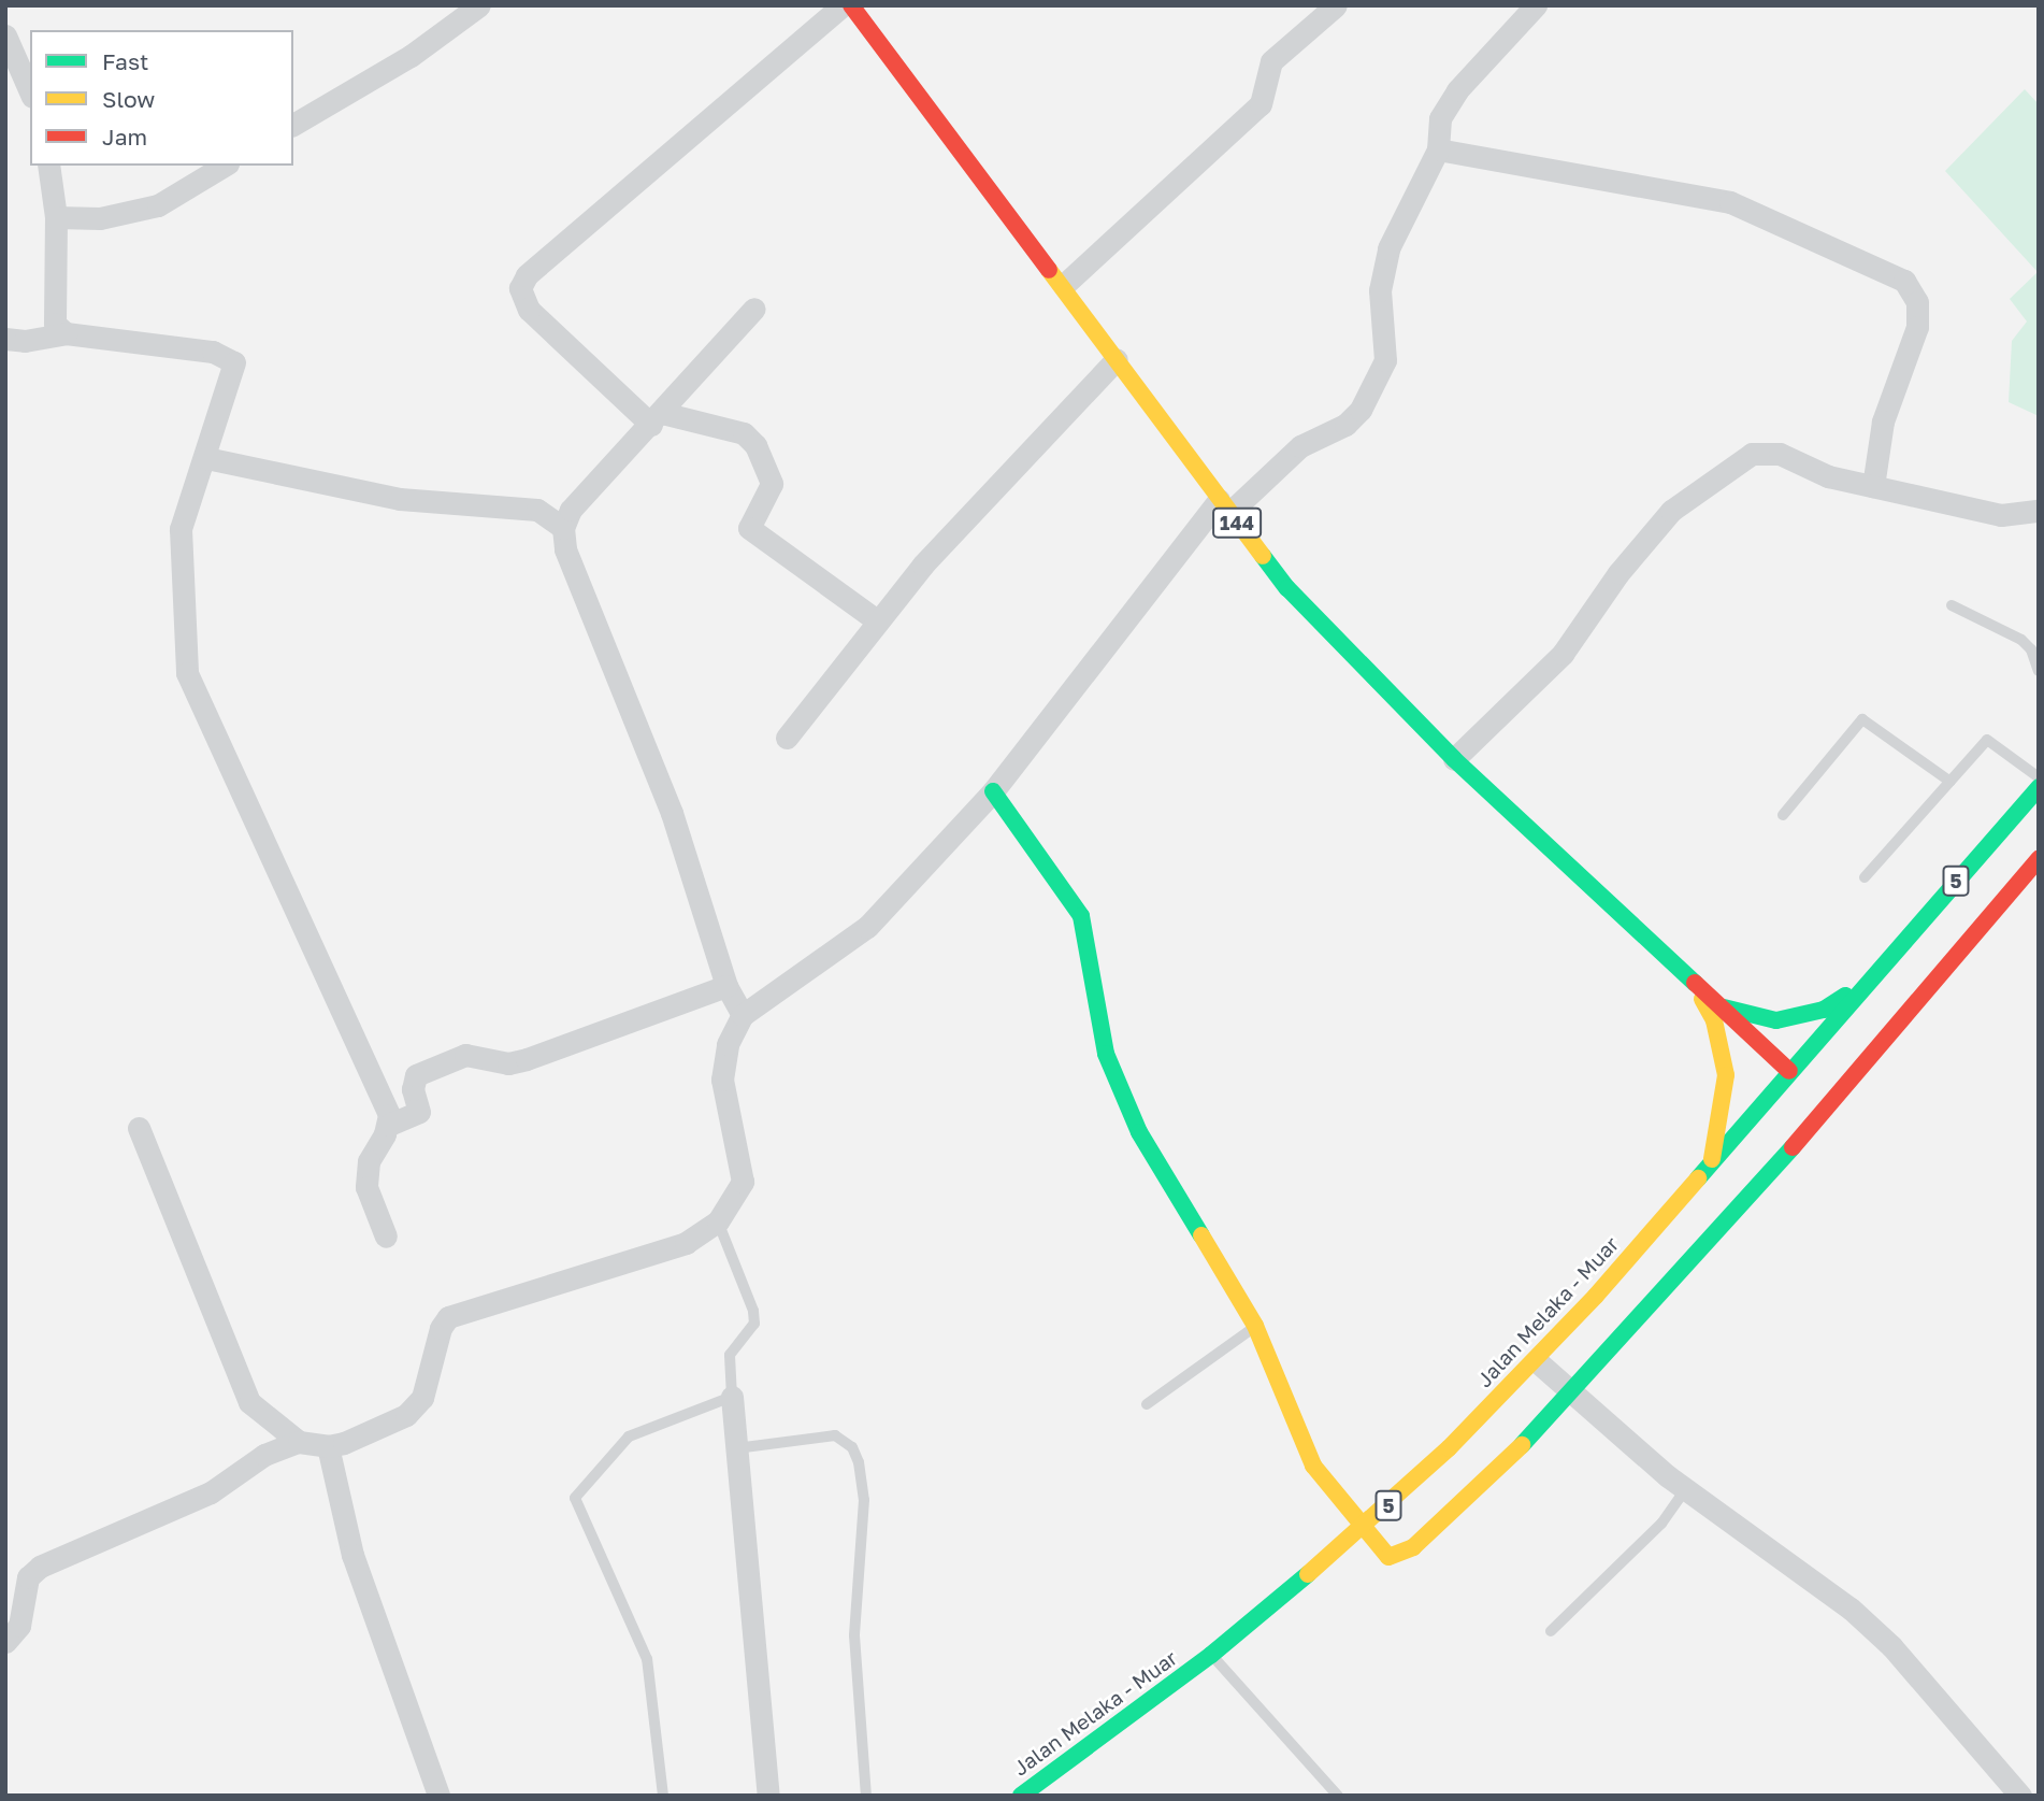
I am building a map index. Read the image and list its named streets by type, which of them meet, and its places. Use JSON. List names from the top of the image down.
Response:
{
  "streets": {
    "main road": ["144", "5", "Jalan Melaka - Muar"]
  },
  "crossings": [
    ["144", "Jalan Melaka - Muar"]
  ],
  "legend": ["Fast", "Slow", "Jam"]
}
